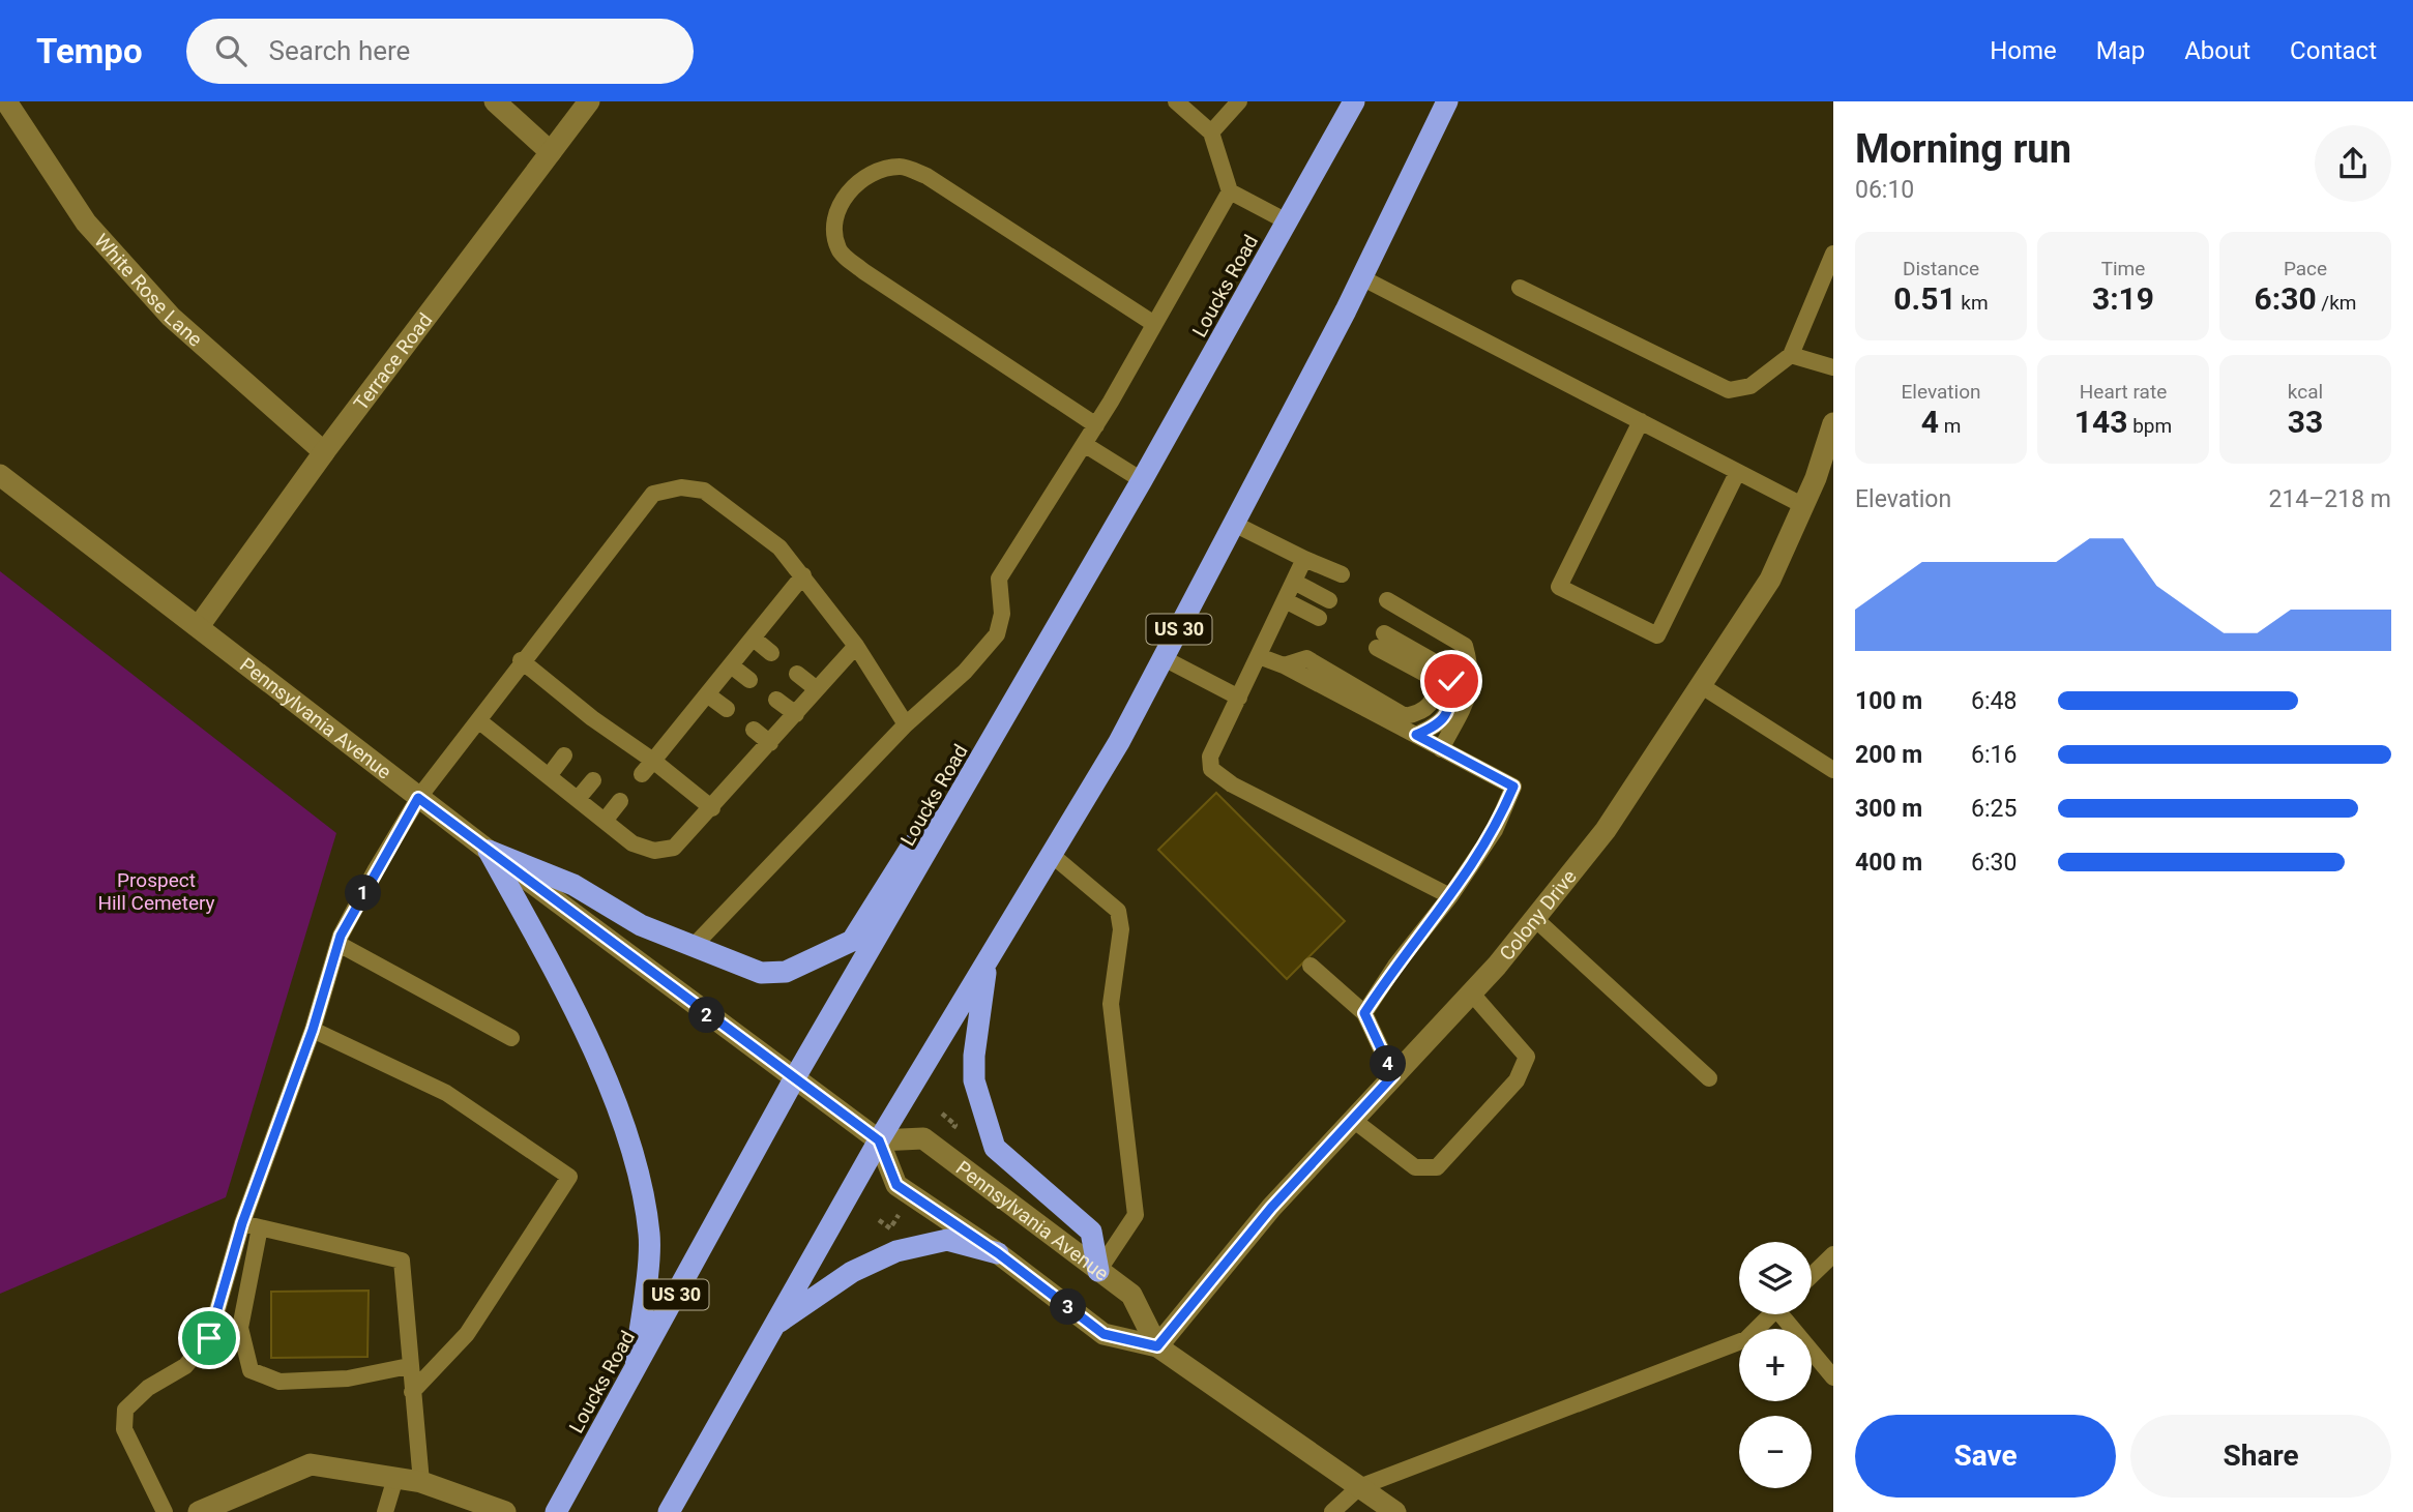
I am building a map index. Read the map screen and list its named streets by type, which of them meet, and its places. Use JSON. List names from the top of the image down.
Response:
{
  "streets": {
    "highway": ["Loucks Road", "US 30"],
    "street": [
      "White Rose Lane",
      "Terrace Road",
      "Pennsylvania Avenue",
      "Colony Drive"
    ]
  },
  "crossings": [
    ["Loucks Road", "Pennsylvania Avenue"],
    ["White Rose Lane", "Terrace Road"],
    ["Terrace Road", "Pennsylvania Avenue"],
    ["US 30", "Pennsylvania Avenue"],
    ["Pennsylvania Avenue", "Colony Drive"]
  ],
  "parks": ["Prospect Hill Cemetery"],
  "page": {
    "header": "Tempo",
    "search": "Search here",
    "nav": [
      "Home",
      "Map",
      "About",
      "Contact"
    ],
    "heading": ["Morning run", "06:10"],
    "stats": [
      ["Distance", "0.51 km"],
      ["Time", "3:19"],
      ["Pace", "6:30 /km"],
      ["Elevation", "4 m"],
      ["Heart rate", "143 bpm"],
      ["kcal", "33"]
    ],
    "chart": ["Elevation", "214–218 m"],
    "list": [
      {
        "name": "100 m",
        "note": "6:48"
      },
      {
        "name": "200 m",
        "note": "6:16"
      },
      {
        "name": "300 m",
        "note": "6:25"
      },
      {
        "name": "400 m",
        "note": "6:30"
      }
    ],
    "pins": [
      "1",
      "2",
      "4",
      "3"
    ],
    "map_buttons": ["+", "−"],
    "buttons": ["Save", "Share"]
  }
}
